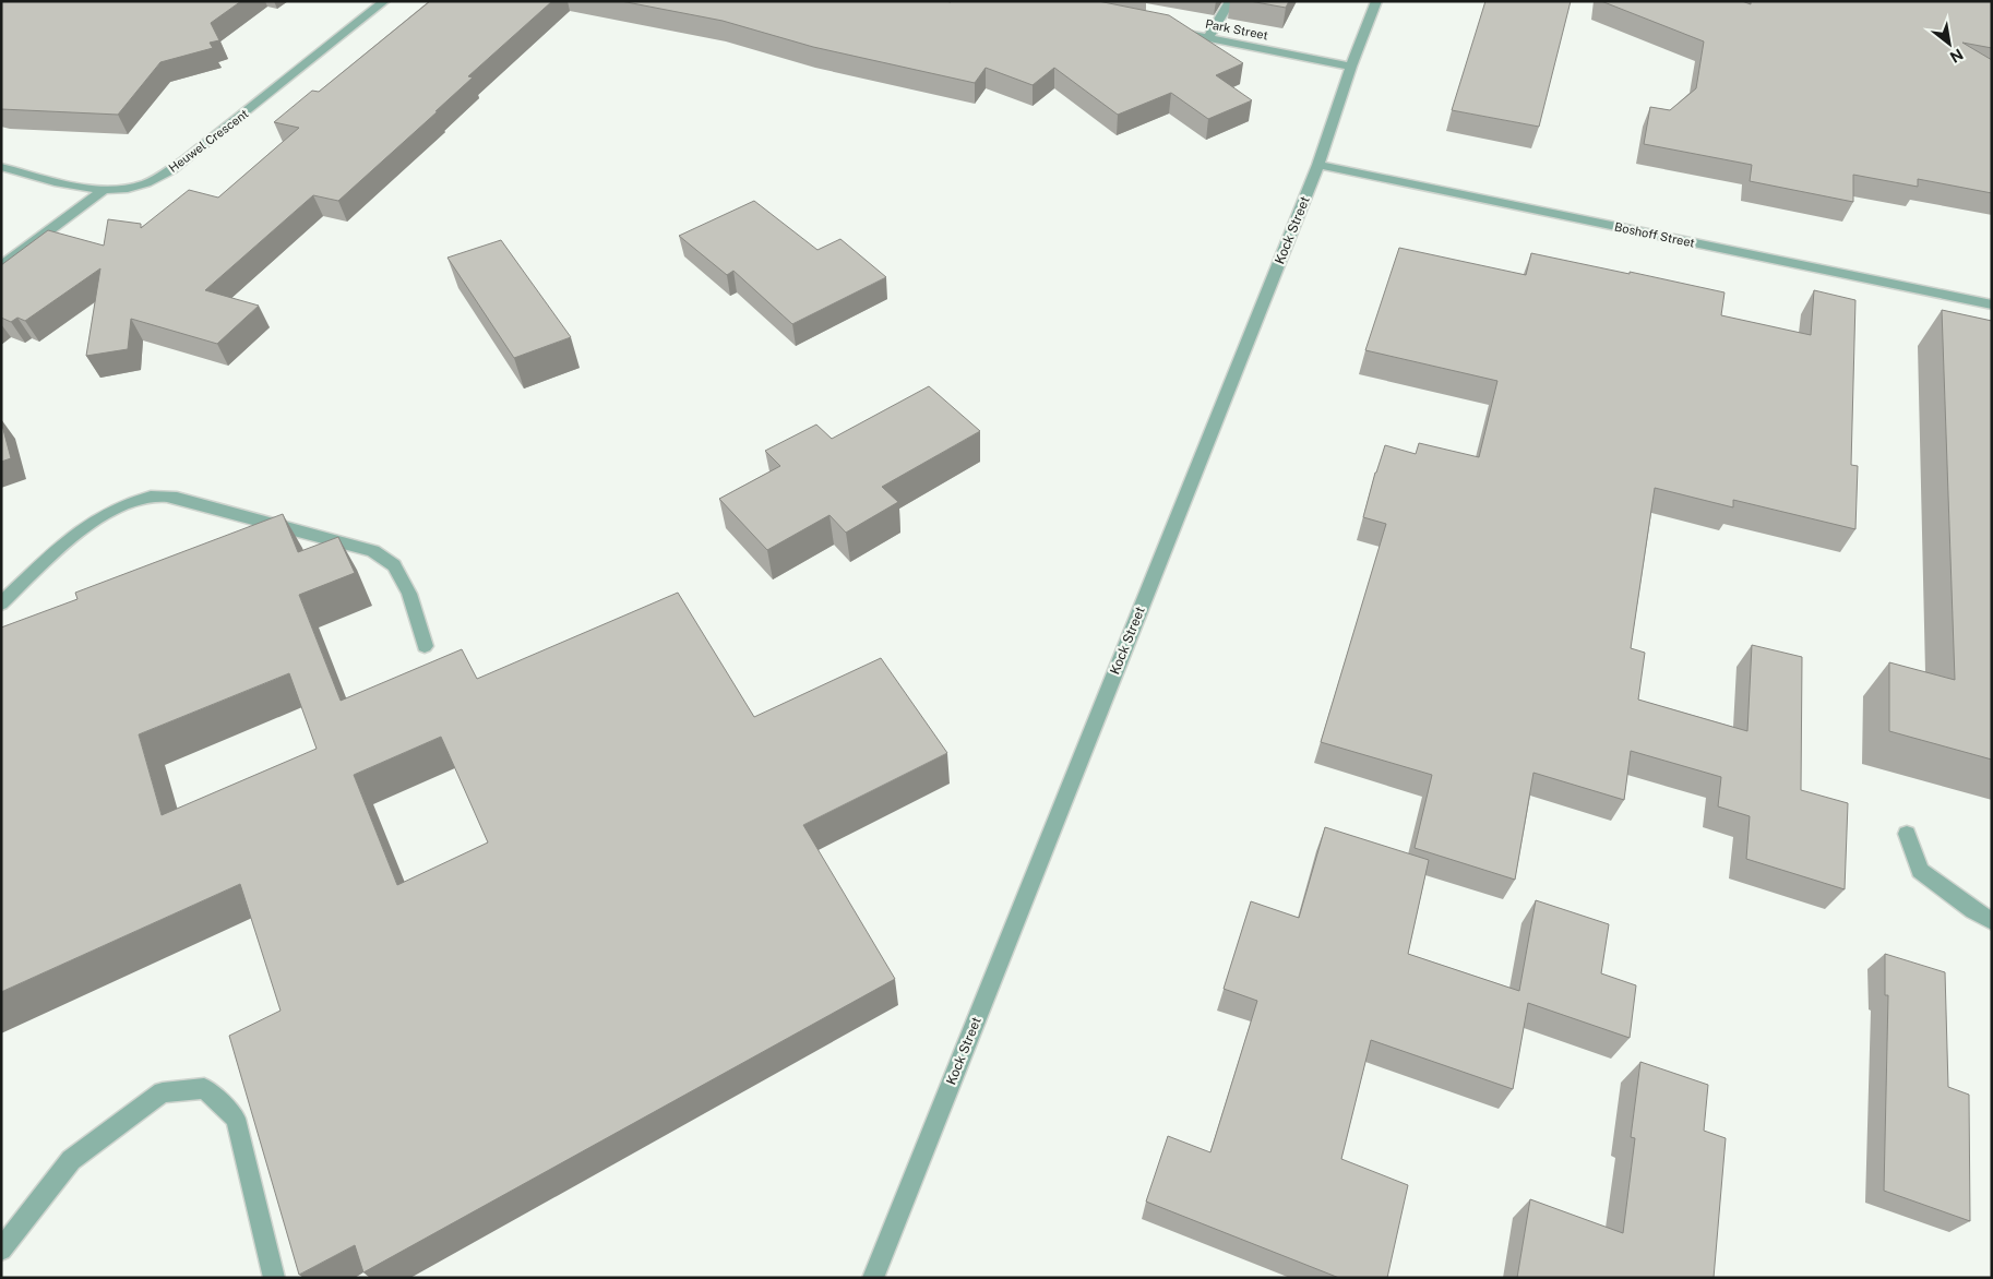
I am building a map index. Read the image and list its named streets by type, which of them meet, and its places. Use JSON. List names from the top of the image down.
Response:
{
  "streets": {
    "street": [
      "Park Street",
      "Heuwel Crescent",
      "Kock Street",
      "Boshoff Street"
    ]
  },
  "crossings": [
    ["Park Street", "Kock Street"],
    ["Kock Street", "Boshoff Street"]
  ],
  "north": "bottom right"
}
